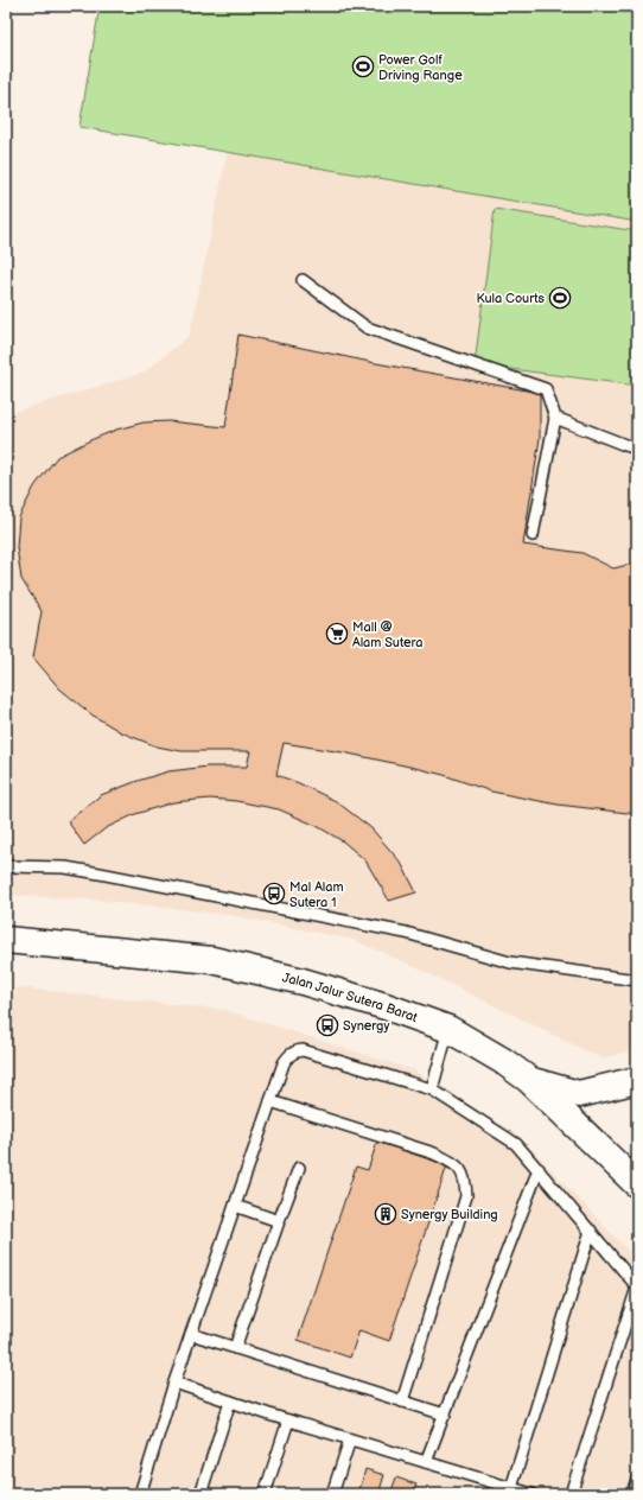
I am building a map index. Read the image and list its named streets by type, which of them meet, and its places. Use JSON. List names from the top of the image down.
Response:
{
  "streets": {
    "street": ["Jalan Jalur Sutera Barat"]
  },
  "places": {
    "sports": ["Power Golf Driving Range", "Kula Courts"],
    "supermarket": ["Mall @ Alam Sutera"],
    "bus stop": ["Mal Alam Sutera 1", "Synergy"],
    "building": ["Synergy Building"]
  }
}
